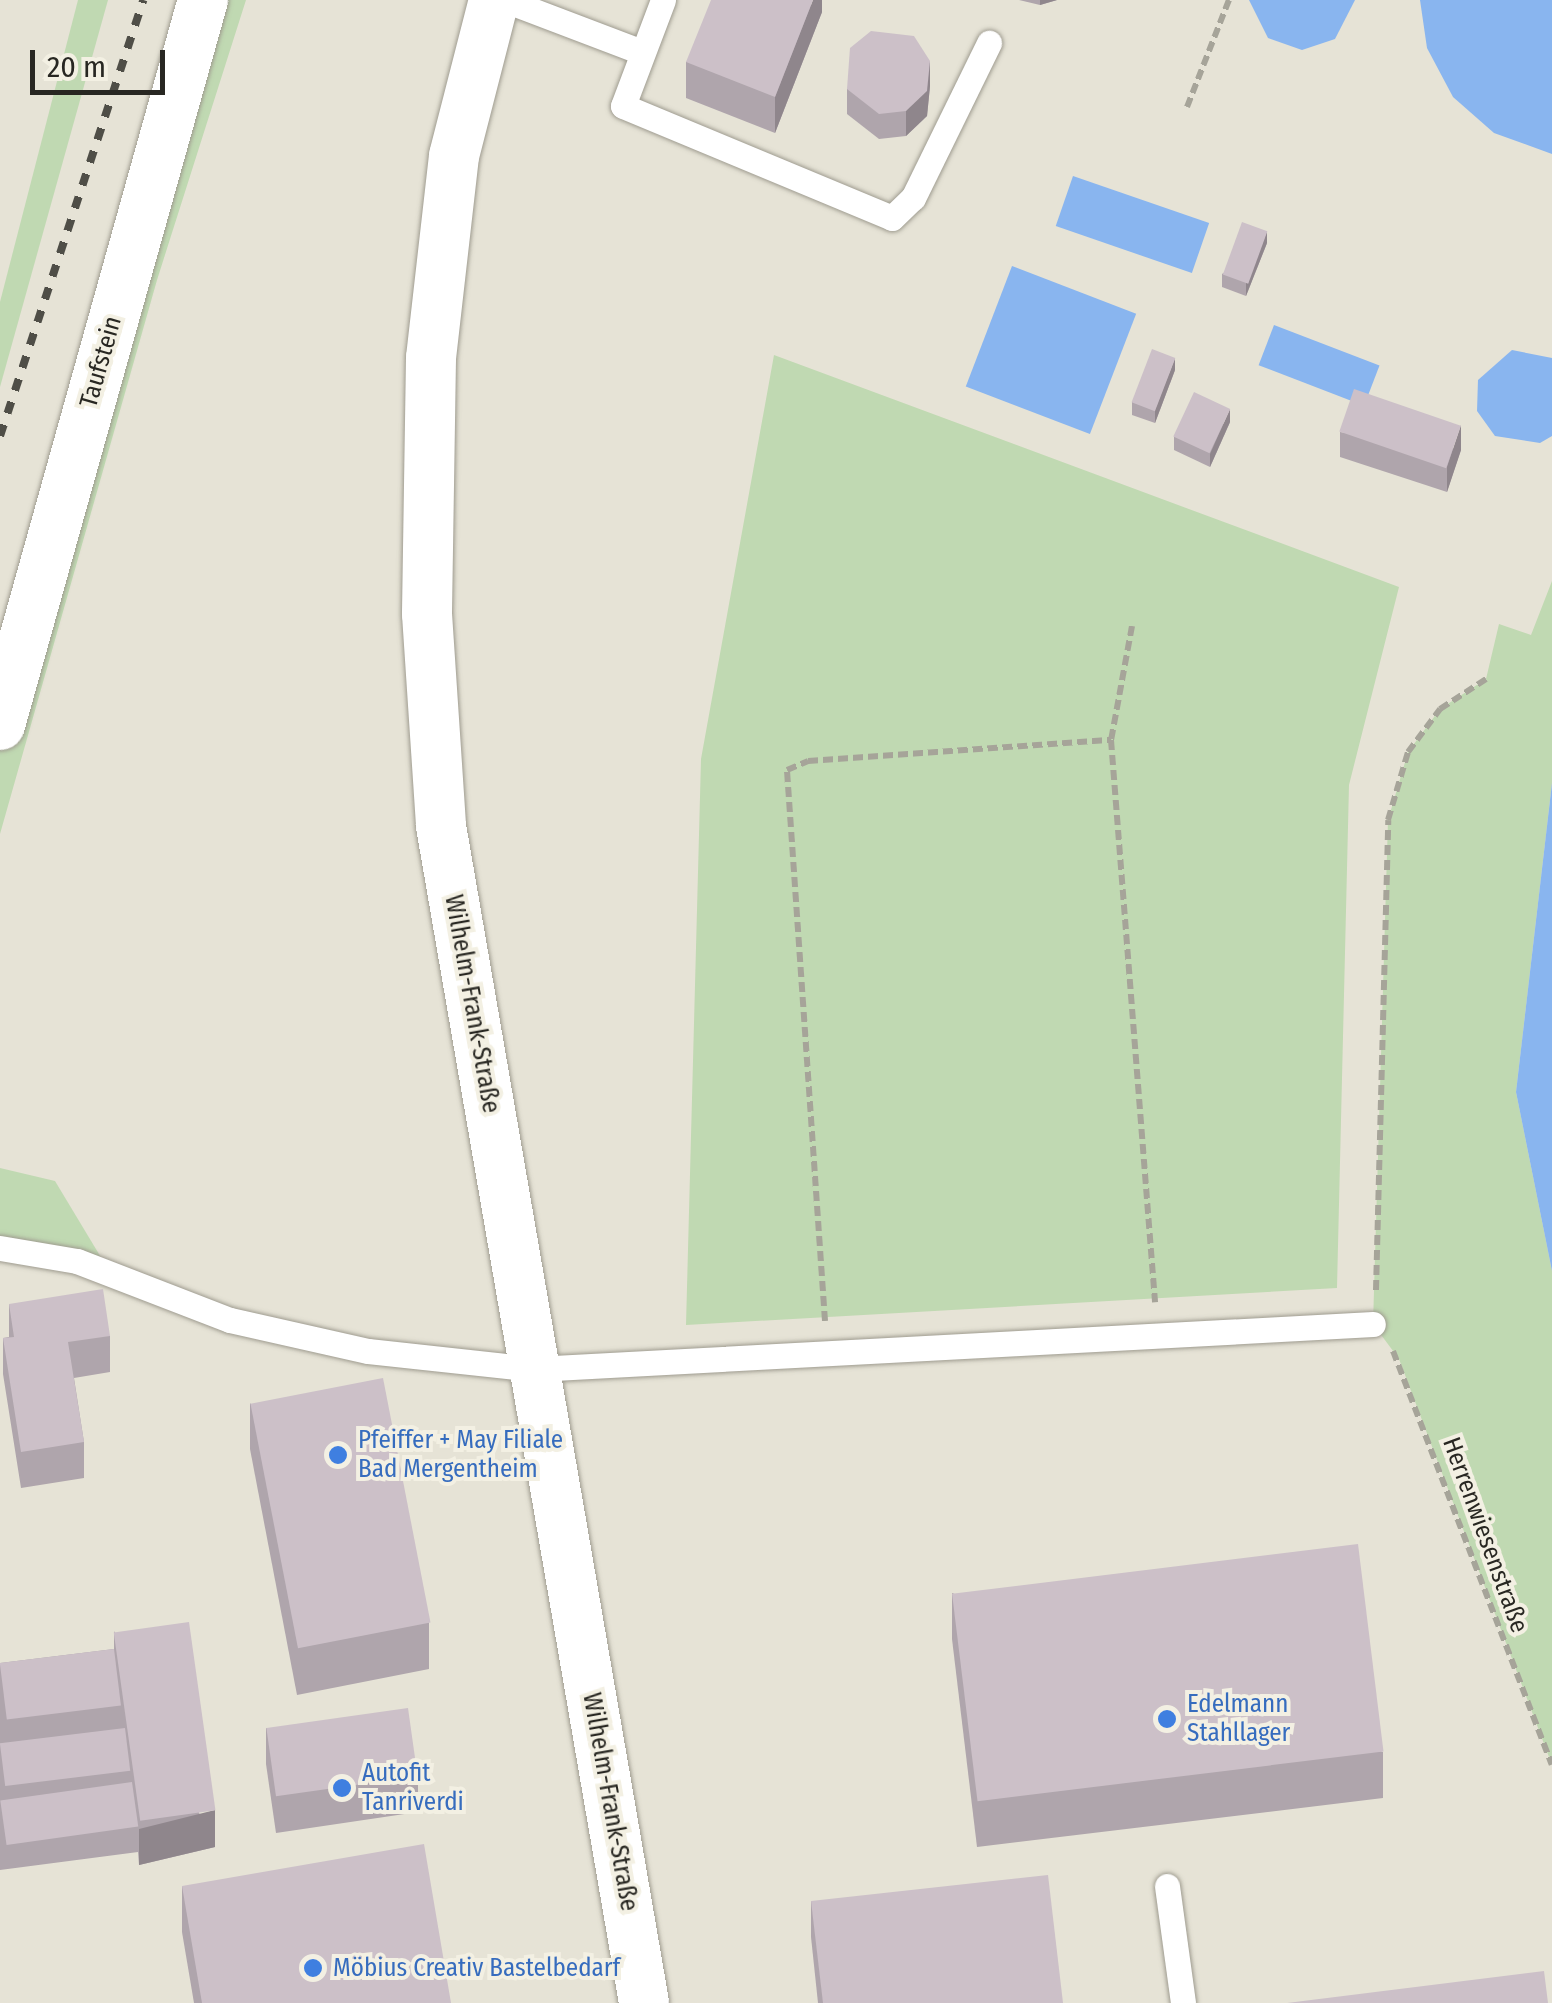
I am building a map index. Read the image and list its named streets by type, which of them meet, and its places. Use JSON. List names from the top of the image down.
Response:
{
  "streets": {
    "street": ["Taufstein", "Wilhelm-Frank-Straße"],
    "path": ["Herrenwiesenstraße"]
  },
  "places": [
    "Pfeiffer + May Filiale Bad Mergentheim",
    "Edelmann Stahllager",
    "Autofit Tanriverdi",
    "Möbius Creativ Bastelbedarf"
  ],
  "scale_bar": "20 m"
}
